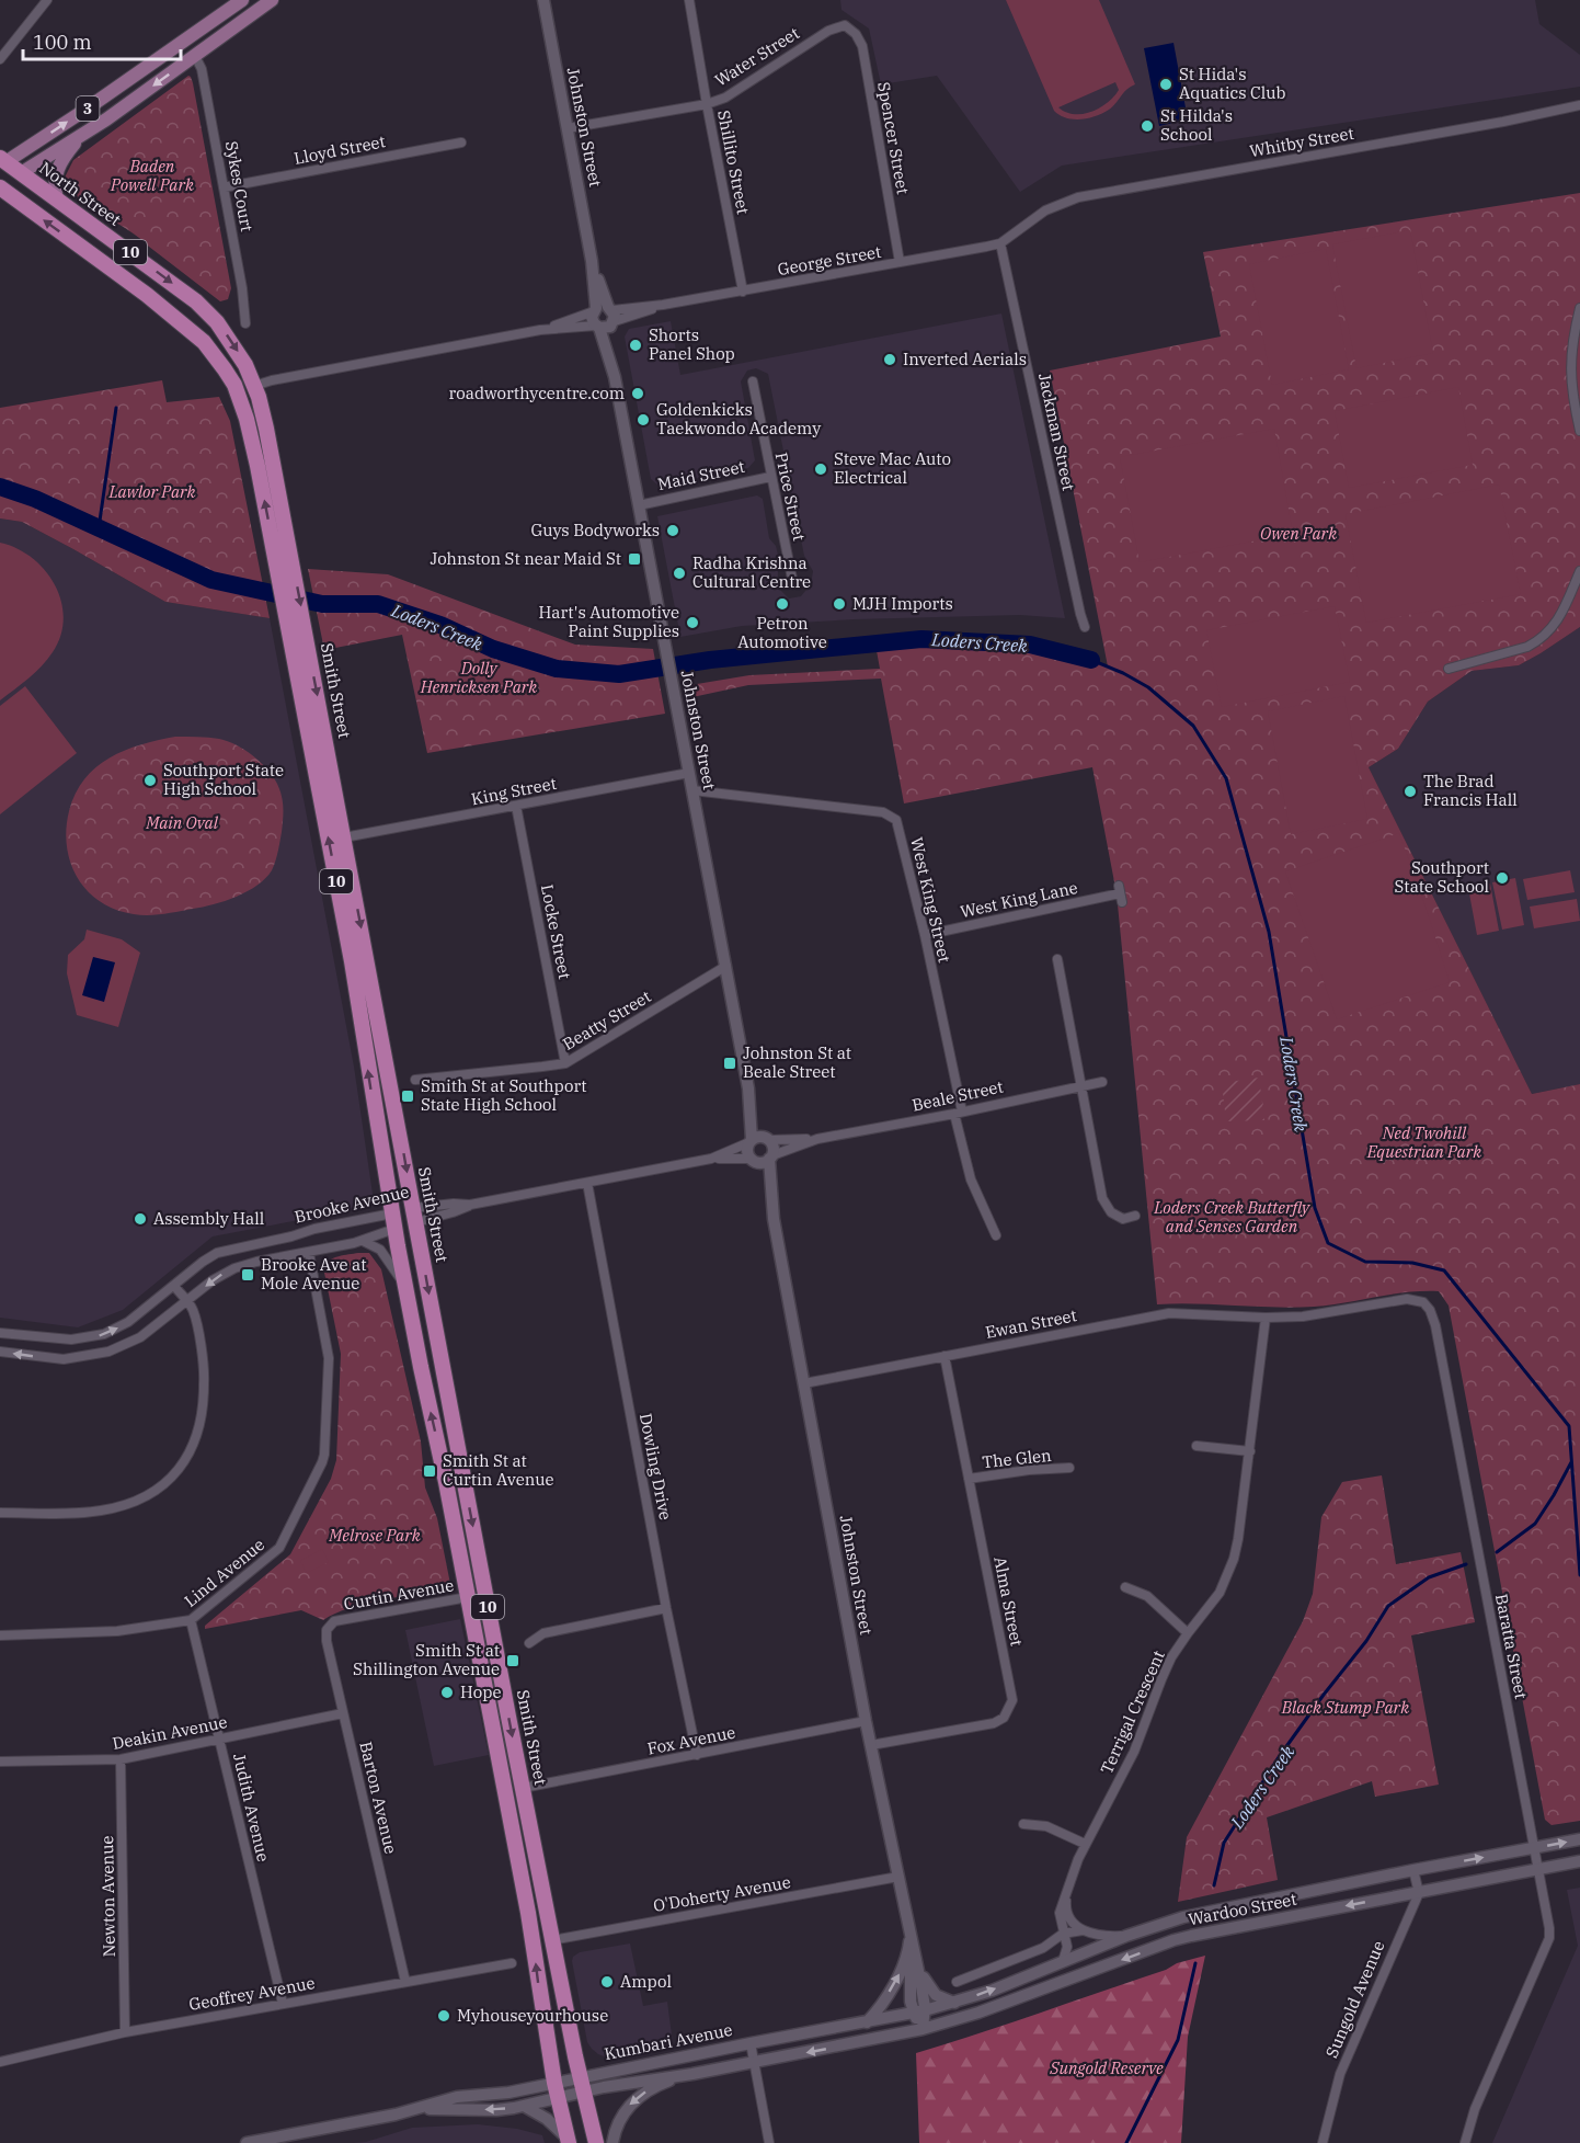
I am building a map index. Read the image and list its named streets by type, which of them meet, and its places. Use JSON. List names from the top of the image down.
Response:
{
  "streets": {
    "highway": [
      "3",
      "North Street",
      "10",
      "Smith Street",
      "Brooke Avenue"
    ],
    "main road": ["Johnston Street", "Wardoo Street", "Kumbari Avenue"],
    "street": [
      "Water Street",
      "Spencer Street",
      "Whitby Street",
      "Lloyd Street",
      "Shillito Street",
      "Sykes Court",
      "George Street",
      "Jackman Street",
      "Maid Street",
      "Price Street",
      "King Street",
      "West King Street",
      "West King Lane",
      "Locke Street",
      "Beatty Street",
      "Beale Street",
      "Ewan Street",
      "The Glen",
      "Dowling Drive",
      "Lind Avenue",
      "Curtin Avenue",
      "Alma Street",
      "Baratta Street",
      "Terrigal Crescent",
      "Deakin Avenue",
      "Fox Avenue",
      "Barton Avenue",
      "Judith Avenue",
      "O'Doherty Avenue",
      "Newton Avenue",
      "Geoffrey Avenue",
      "Sungold Avenue"
    ]
  },
  "crossings": [
    ["Water Street", "Johnston Street"],
    ["Water Street", "Spencer Street"],
    ["Water Street", "Shillito Street"],
    ["3", "Sykes Court"],
    ["3", "North Street"],
    ["3", "Smith Street"],
    ["Johnston Street", "George Street"],
    ["Johnston Street", "Maid Street"],
    ["Johnston Street", "King Street"],
    ["Johnston Street", "West King Street"],
    ["Johnston Street", "Beatty Street"],
    ["Johnston Street", "Beale Street"],
    ["Johnston Street", "Ewan Street"],
    ["Johnston Street", "Alma Street"],
    ["Johnston Street", "Fox Avenue"],
    ["Johnston Street", "O'Doherty Avenue"],
    ["Johnston Street", "Wardoo Street"],
    ["Johnston Street", "Kumbari Avenue"],
    ["Spencer Street", "George Street"],
    ["Whitby Street", "George Street"],
    ["Whitby Street", "Jackman Street"],
    ["Lloyd Street", "Sykes Court"],
    ["Shillito Street", "George Street"],
    ["North Street", "Smith Street"],
    ["George Street", "Jackman Street"],
    ["George Street", "Smith Street"],
    ["Maid Street", "Price Street"],
    ["Smith Street", "King Street"],
    ["Smith Street", "Brooke Avenue"],
    ["Smith Street", "Curtin Avenue"],
    ["Smith Street", "Fox Avenue"],
    ["Smith Street", "O'Doherty Avenue"],
    ["Smith Street", "Kumbari Avenue"],
    ["King Street", "Locke Street"],
    ["West King Street", "West King Lane"],
    ["West King Street", "Beale Street"],
    ["Locke Street", "Beatty Street"],
    ["Brooke Avenue", "Lind Avenue"],
    ["Ewan Street", "Alma Street"],
    ["Ewan Street", "Baratta Street"],
    ["Ewan Street", "Terrigal Crescent"],
    ["The Glen", "Alma Street"],
    ["Dowling Drive", "Fox Avenue"],
    ["Lind Avenue", "Judith Avenue"],
    ["Curtin Avenue", "Barton Avenue"],
    ["Baratta Street", "Terrigal Crescent"],
    ["Baratta Street", "Wardoo Street"],
    ["Terrigal Crescent", "Wardoo Street"],
    ["Deakin Avenue", "Barton Avenue"],
    ["Deakin Avenue", "Judith Avenue"],
    ["Deakin Avenue", "Newton Avenue"],
    ["Barton Avenue", "Geoffrey Avenue"],
    ["Judith Avenue", "Geoffrey Avenue"],
    ["Newton Avenue", "Geoffrey Avenue"],
    ["Wardoo Street", "Sungold Avenue"],
    ["Wardoo Street", "Kumbari Avenue"]
  ],
  "one_way": ["North Street"],
  "water": ["Loders Creek"],
  "parks": [
    "Baden Powell Park",
    "Lawlor Park",
    "Owen Park",
    "Dolly Henricksen Park",
    "Main Oval",
    "Ned Twohill Equestrian Park",
    "Loders Creek Butterfly and Senses Garden",
    "Melrose Park",
    "Black Stump Park",
    "Sungold Reserve"
  ],
  "places": {
    "other": [
      "St Hida's Aquatics Club",
      "St Hilda's School",
      "Shorts Panel Shop",
      "Inverted Aerials",
      "roadworthycentre.com",
      "Goldenkicks Taekwondo Academy",
      "Steve Mac Auto Electrical",
      "Guys Bodyworks",
      "Radha Krishna Cultural Centre",
      "Petron Automotive",
      "MJH Imports",
      "Hart's Automotive Paint Supplies",
      "Southport State High School",
      "The Brad Francis Hall",
      "Southport State School",
      "Assembly Hall",
      "Hope",
      "Ampol",
      "Myhouseyourhouse"
    ],
    "transit": [
      "Johnston St near Maid St",
      "Johnston St at Beale Street",
      "Smith St at Southport State High School",
      "Brooke Ave at Mole Avenue",
      "Smith St at Curtin Avenue",
      "Smith St at Shillington Avenue"
    ]
  },
  "scale_bar": "100 m"
}
